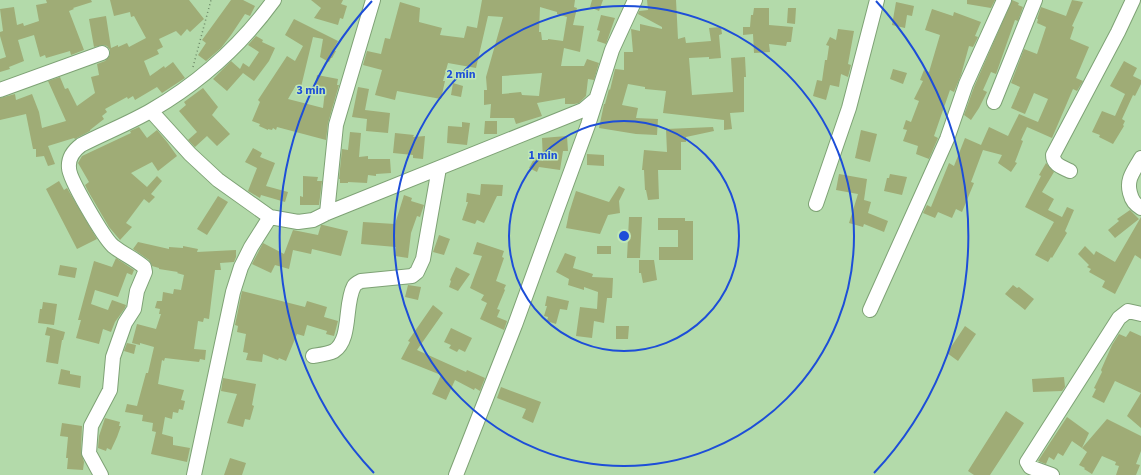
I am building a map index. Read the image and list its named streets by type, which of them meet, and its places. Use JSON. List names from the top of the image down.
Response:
{
  "rings": ["2 min", "3 min", "1 min"]
}
